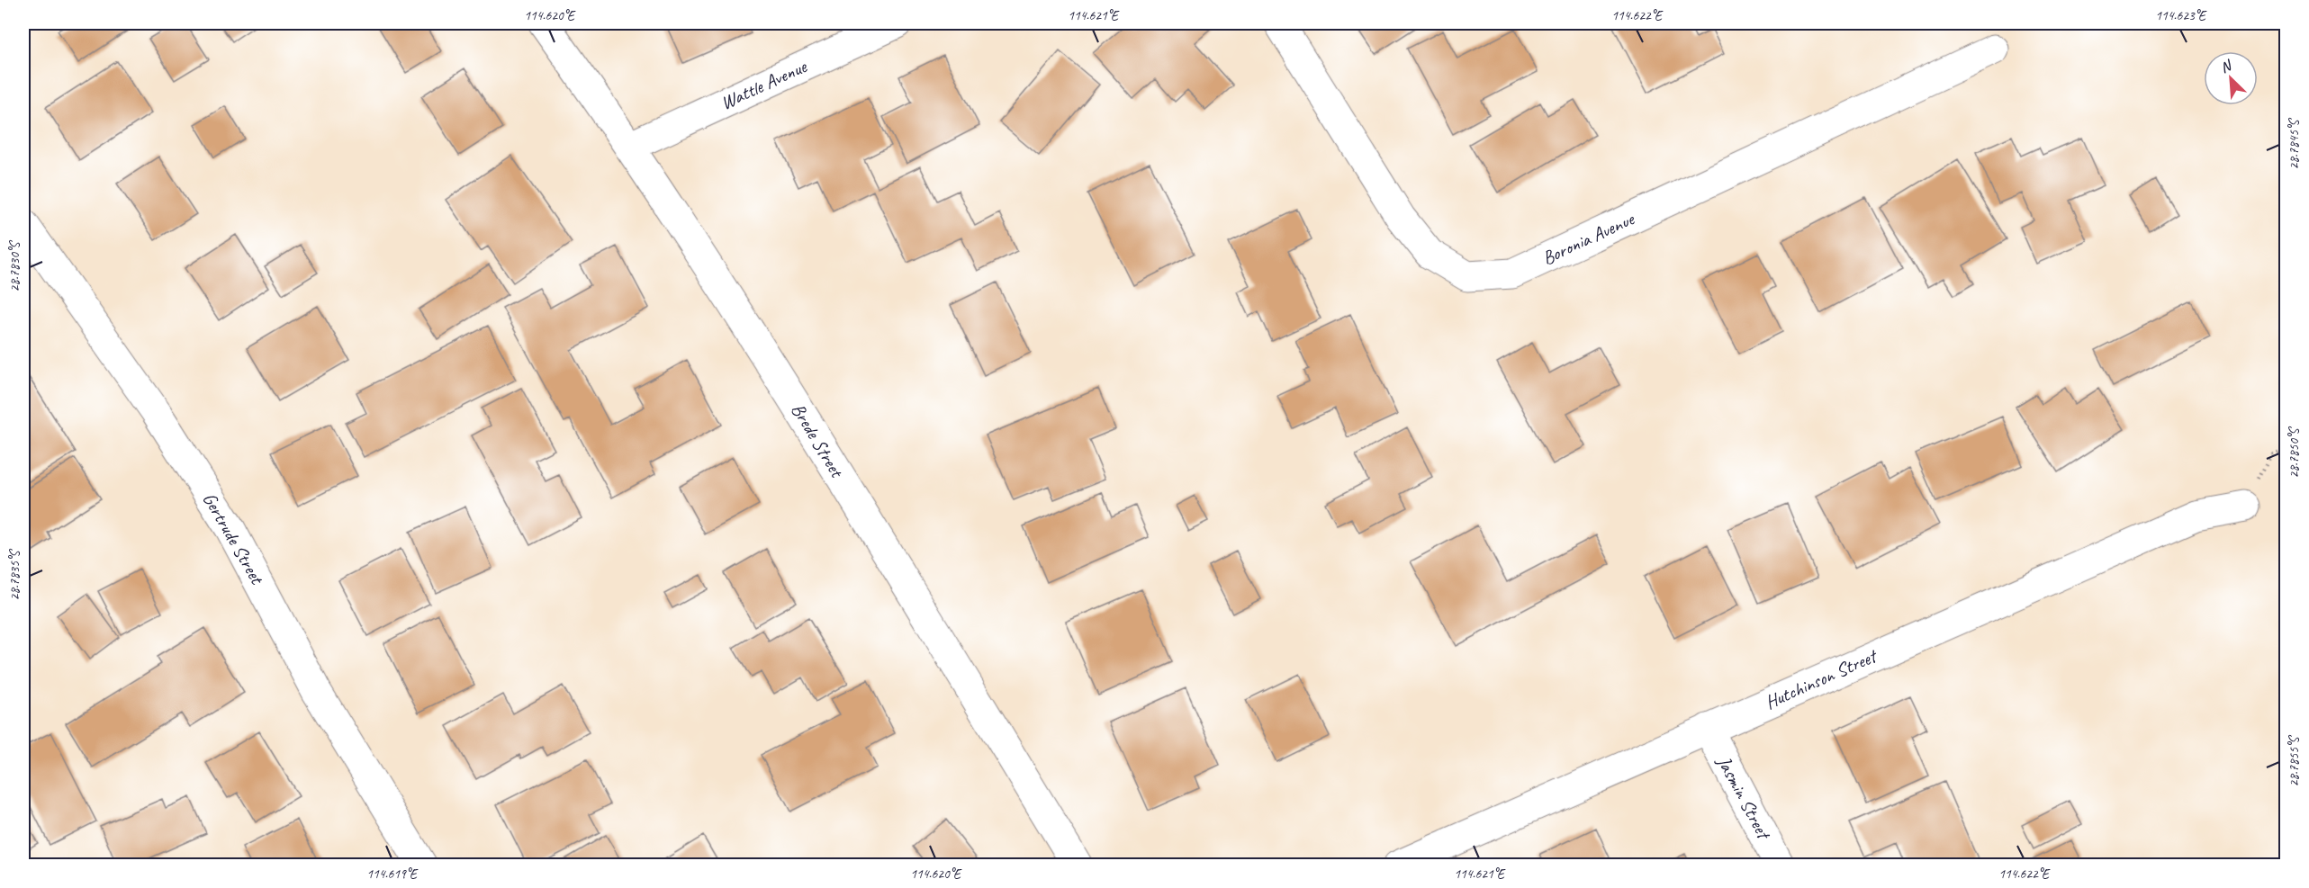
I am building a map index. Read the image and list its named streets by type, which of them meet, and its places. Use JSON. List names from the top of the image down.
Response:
{
  "streets": {
    "street": [
      "Wattle Avenue",
      "Boronia Avenue",
      "Brede Street",
      "Gertrude Street",
      "Hutchinson Street",
      "Jasmin Street"
    ]
  },
  "crossings": [
    ["Wattle Avenue", "Brede Street"],
    ["Hutchinson Street", "Jasmin Street"]
  ],
  "north": "top left",
  "coordinates": [
    "114.620°E",
    "114.621°E",
    "114.622°E",
    "114.623°E",
    "28.7845°S",
    "28.7830°S",
    "28.7850°S",
    "28.7835°S",
    "28.7855°S",
    "114.619°E"
  ]
}
